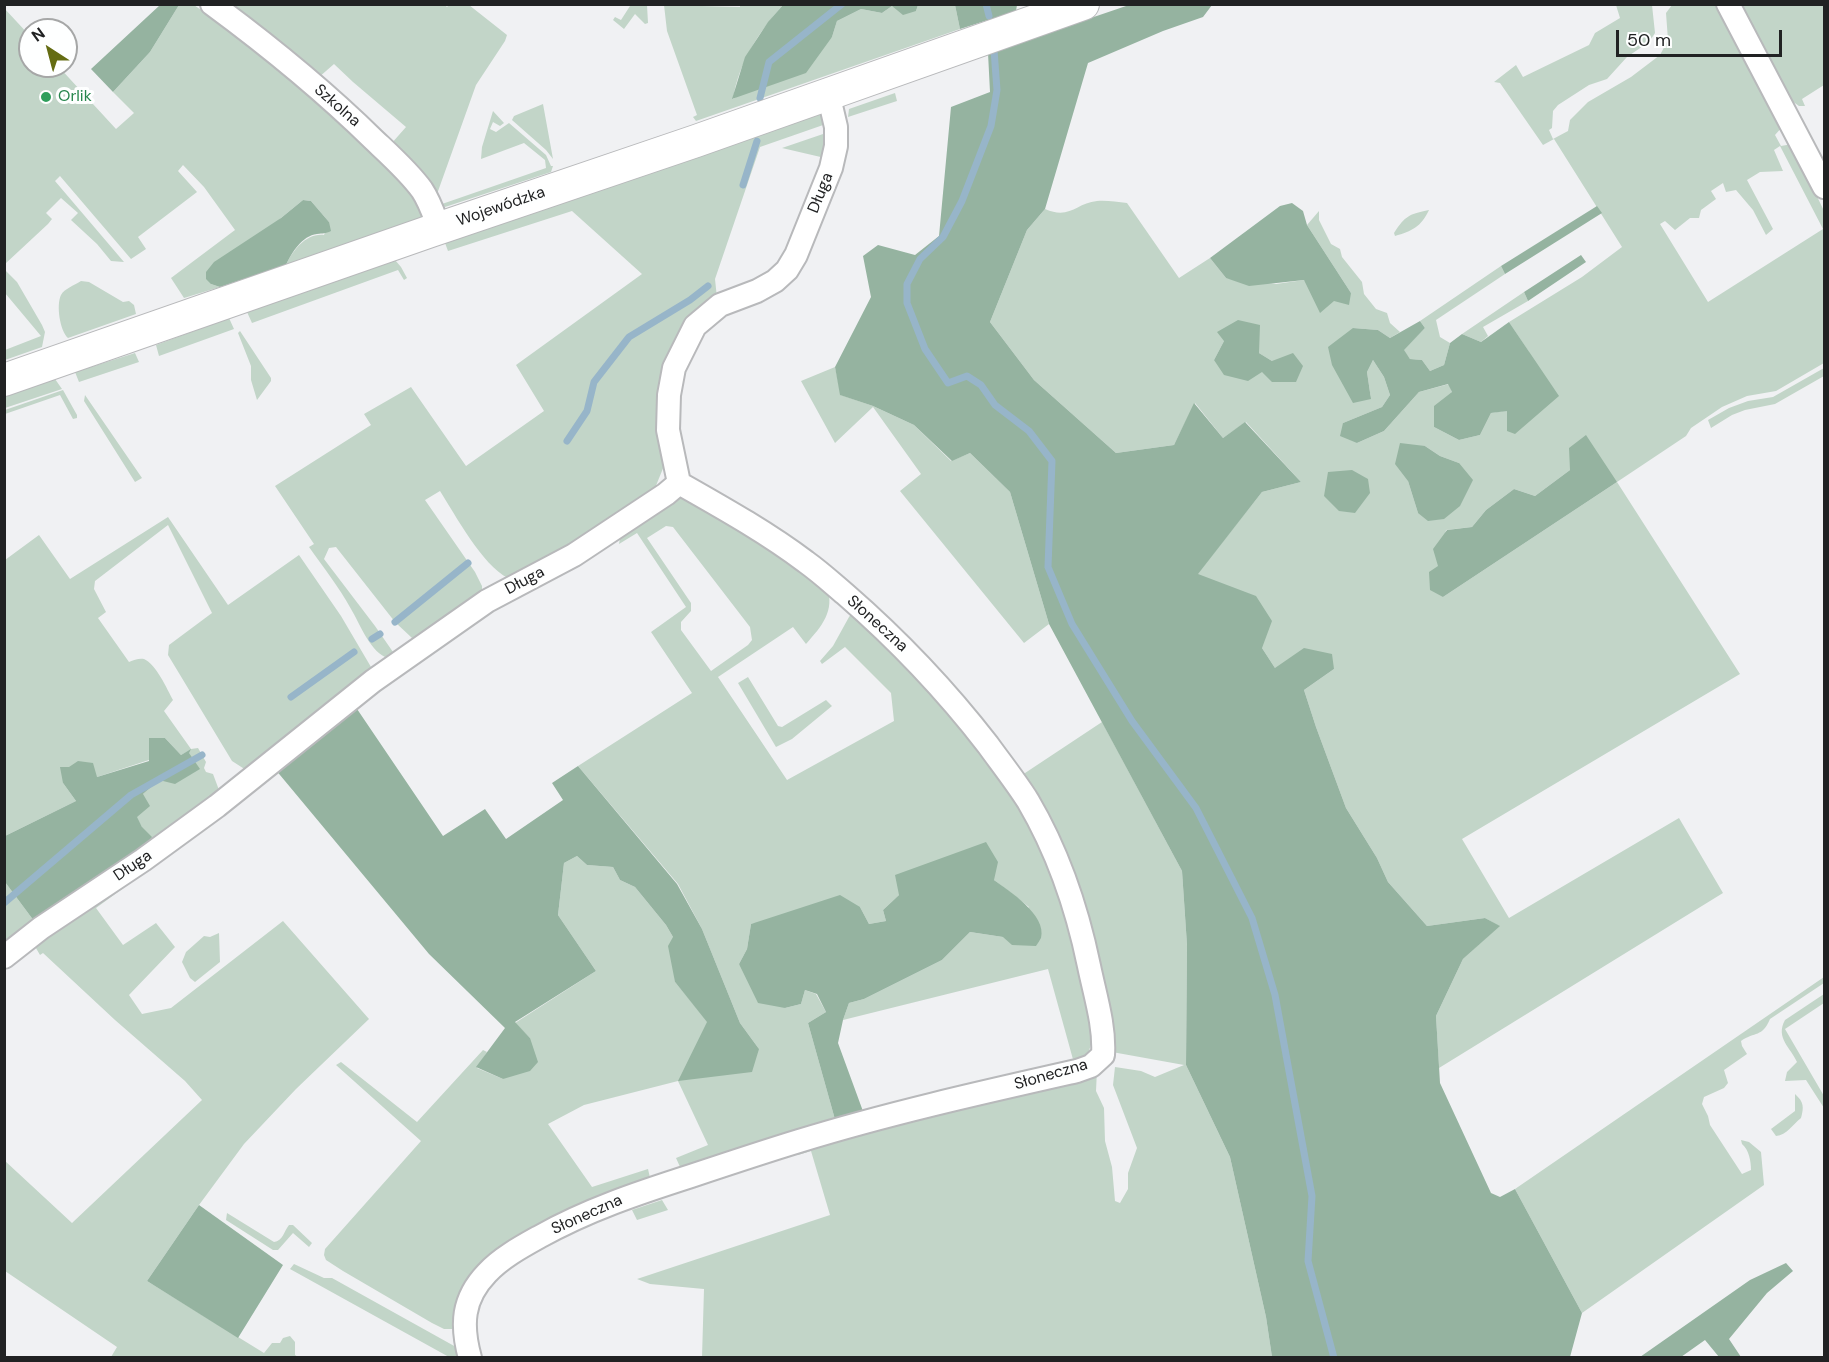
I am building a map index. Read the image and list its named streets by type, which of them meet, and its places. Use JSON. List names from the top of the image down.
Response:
{
  "streets": {
    "main road": ["Wojewódzka"],
    "street": ["Szkolna", "Długa", "Słoneczna"]
  },
  "crossings": [
    ["Szkolna", "Wojewódzka"],
    ["Długa", "Wojewódzka"],
    ["Długa", "Słoneczna"]
  ],
  "places": ["Orlik"],
  "scale_bar": "50 m",
  "north": "top left"
}
